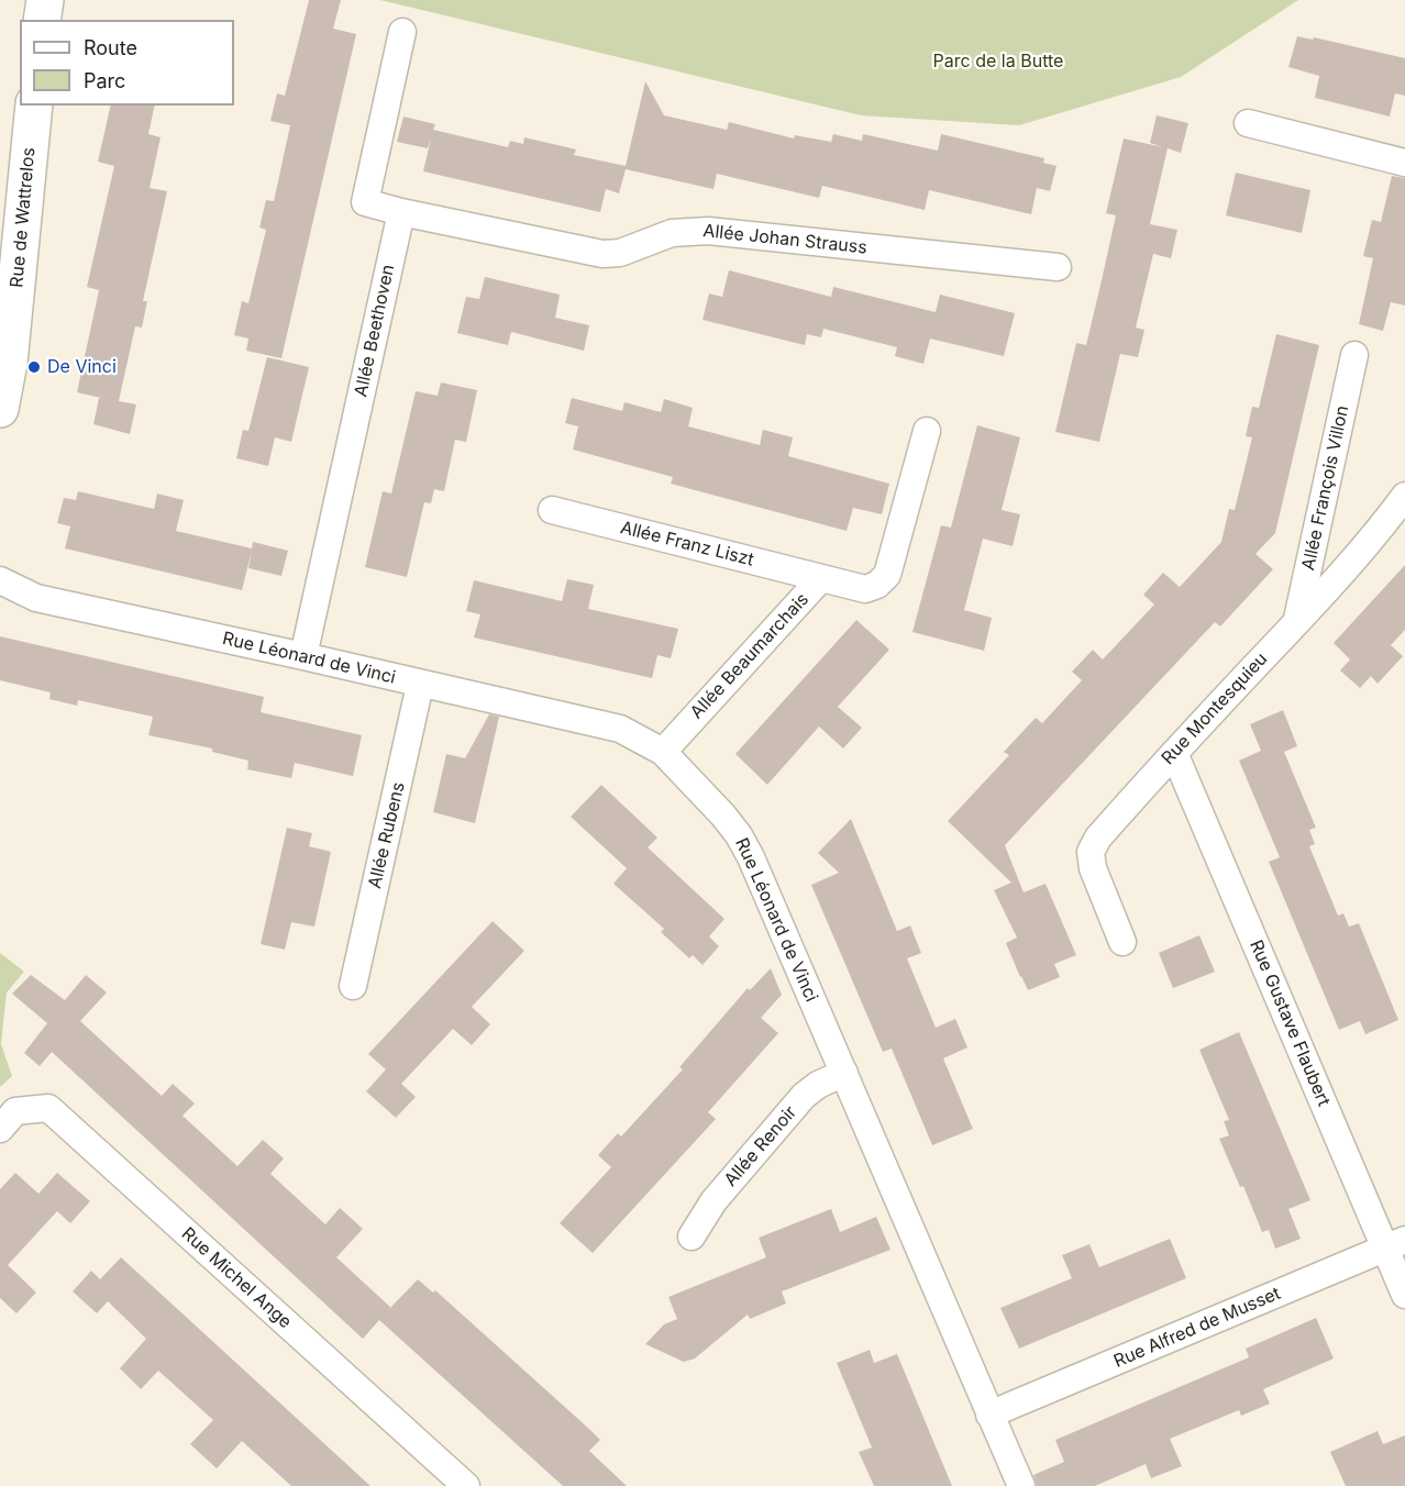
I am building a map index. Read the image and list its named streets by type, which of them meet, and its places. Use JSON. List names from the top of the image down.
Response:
{
  "streets": {
    "street": [
      "Rue de Wattrelos",
      "Allée Johan Strauss",
      "Allée Beethoven",
      "Allée François Villon",
      "Allée Franz Liszt",
      "Allée Beaumarchais",
      "Rue Léonard de Vinci",
      "Rue Montesquieu",
      "Allée Rubens",
      "Rue Gustave Flaubert",
      "Allée Renoir",
      "Rue Michel Ange",
      "Rue Alfred de Musset"
    ]
  },
  "crossings": [
    ["Allée Johan Strauss", "Allée Beethoven"],
    ["Allée Beethoven", "Rue Léonard de Vinci"],
    ["Allée François Villon", "Rue Montesquieu"],
    ["Allée Franz Liszt", "Allée Beaumarchais"],
    ["Allée Beaumarchais", "Rue Léonard de Vinci"],
    ["Rue Léonard de Vinci", "Allée Rubens"],
    ["Rue Léonard de Vinci", "Allée Renoir"],
    ["Rue Léonard de Vinci", "Rue Alfred de Musset"],
    ["Rue Montesquieu", "Rue Gustave Flaubert"],
    ["Rue Gustave Flaubert", "Rue Alfred de Musset"]
  ],
  "parks": ["Parc de la Butte"],
  "places": ["De Vinci"],
  "legend": ["Route", "Parc"]
}
